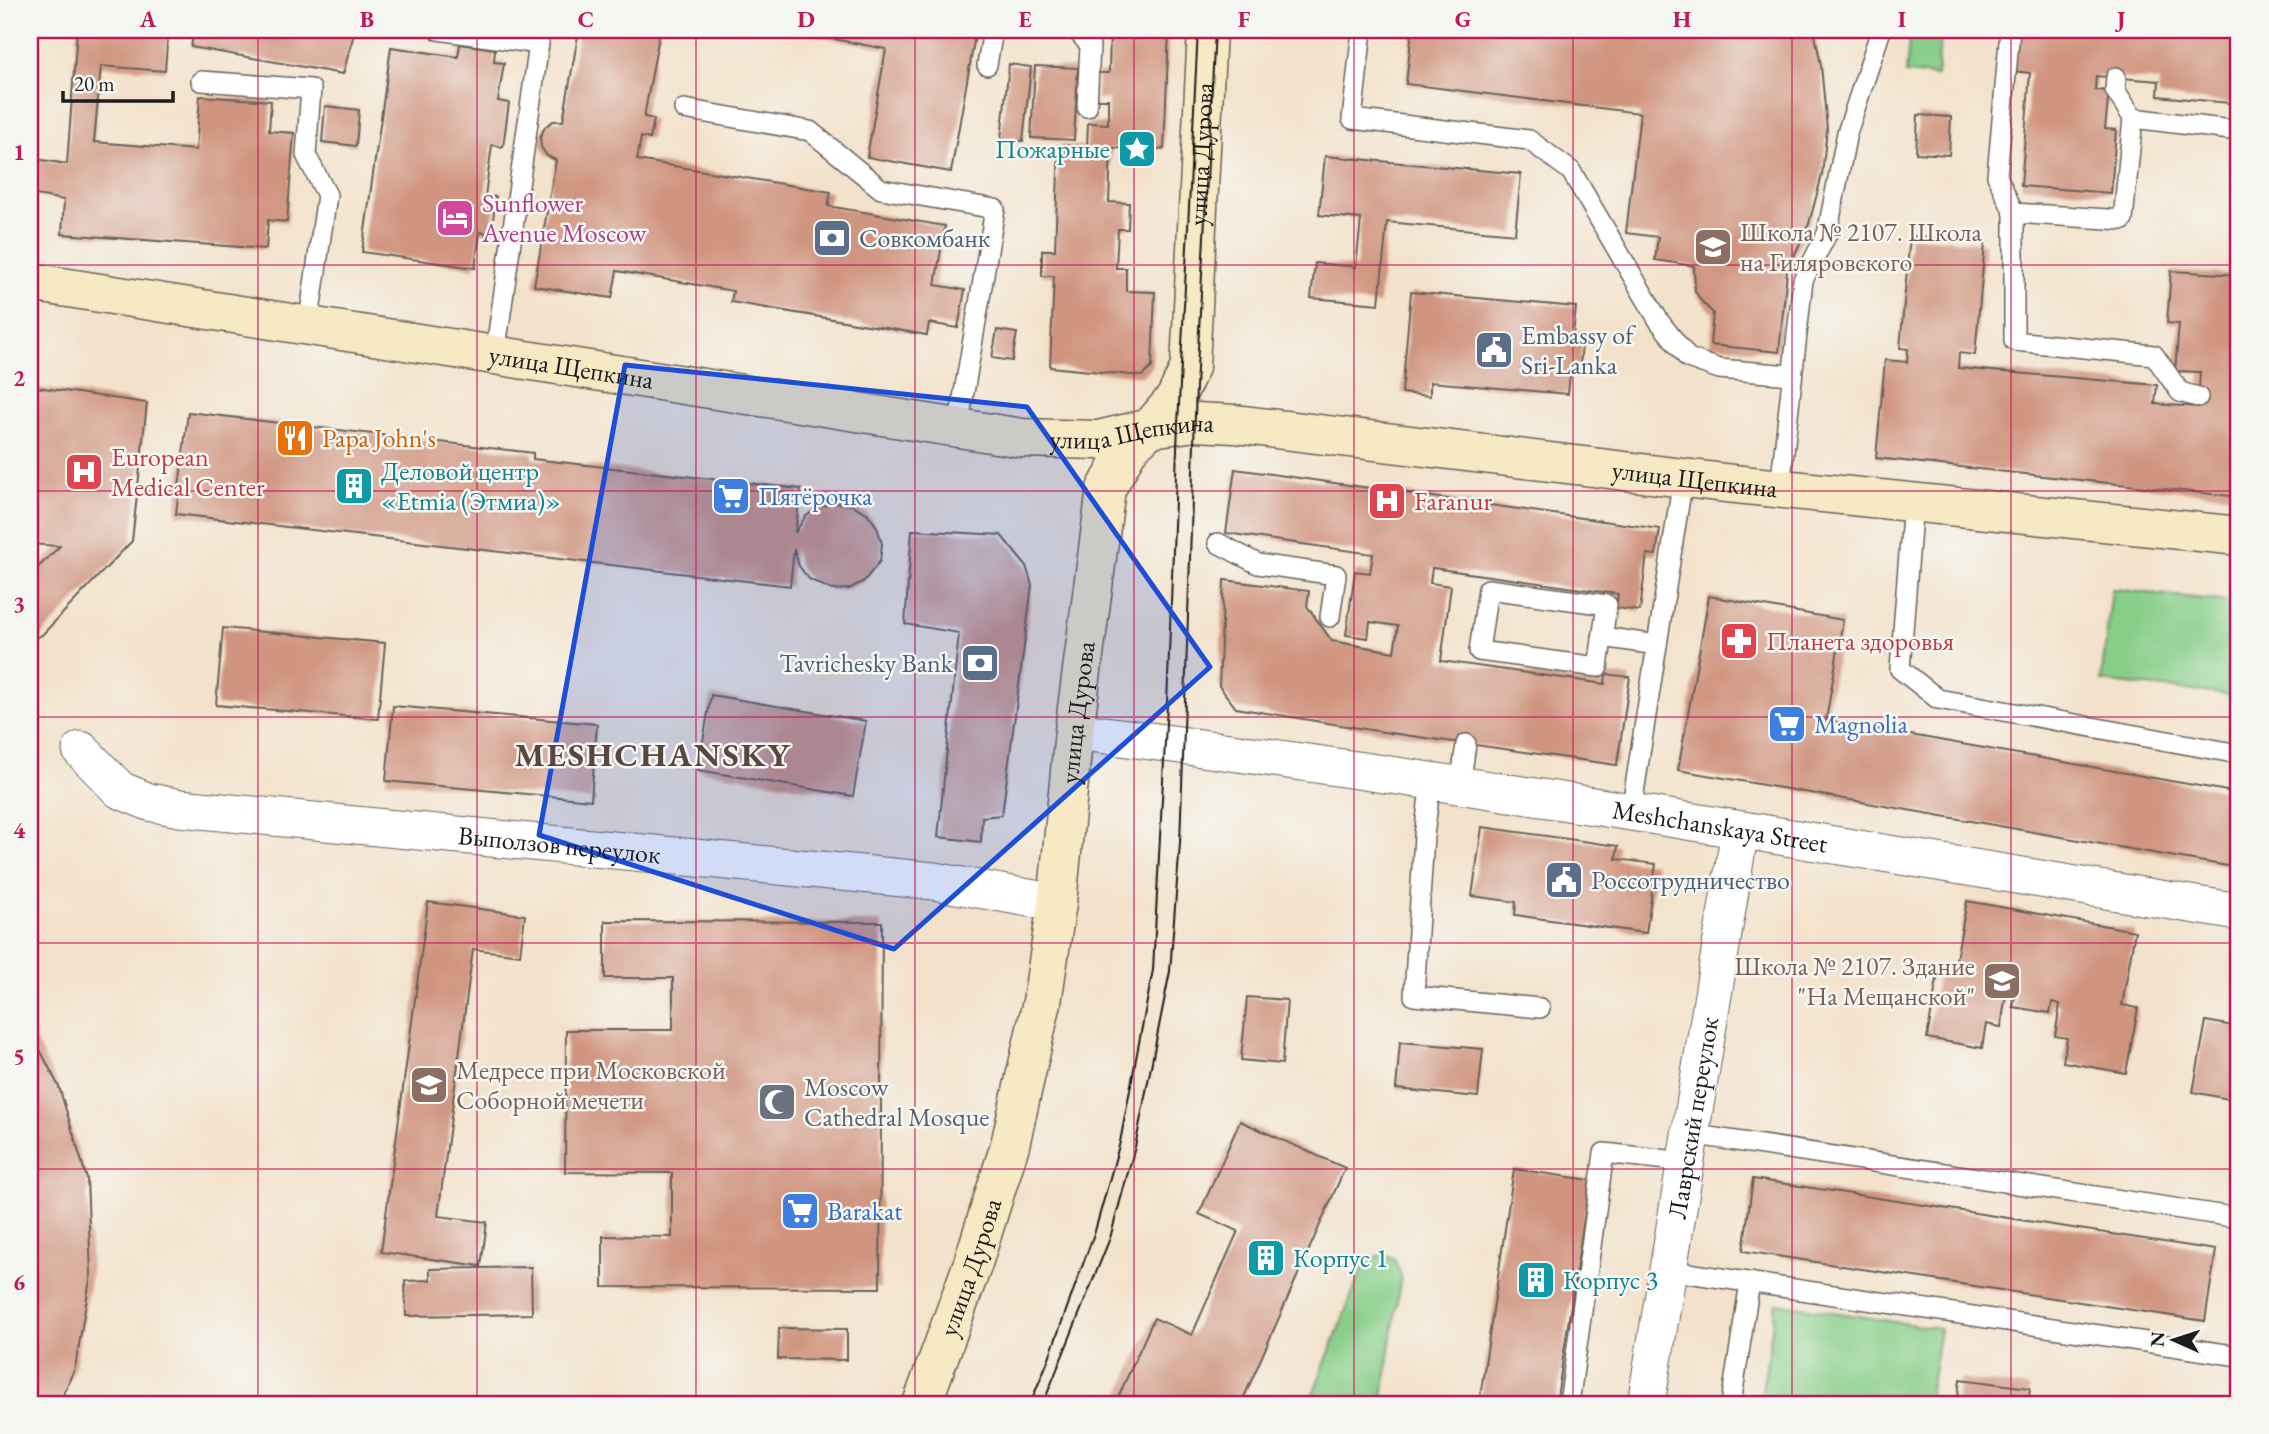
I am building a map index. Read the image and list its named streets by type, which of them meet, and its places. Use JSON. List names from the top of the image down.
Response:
{
  "streets": {
    "street": [
      "улица Дурова",
      "улица Щепкина",
      "Meshchanskaya Street",
      "Выползов переулок",
      "Лаврский переулок"
    ]
  },
  "crossings": [
    ["улица Дурова", "улица Щепкина"],
    ["улица Дурова", "Meshchanskaya Street"],
    ["улица Дурова", "Выползов переулок"],
    ["Meshchanskaya Street", "Лаврский переулок"]
  ],
  "districts": ["MESHCHANSKY"],
  "places": {
    "place": ["Пожарные"],
    "hotel": ["Sunflower Avenue Moscow"],
    "bank": ["Совкомбанк", "Tavrichesky Bank"],
    "school or university": ["Школа № 2107. Школа на Гиляровского", "Школа № 2107. Здание \"На Мещанской\"", "Медресе при Московской Соборной мечети"],
    "public building": ["Embassy of Sri-Lanka", "Россотрудничество"],
    "restaurant": ["Papa John's"],
    "hospital": ["European Medical Center", "Faranur"],
    "building": ["Деловой центр «Etmia (Этмиа)»", "Корпус 1", "Корпус 3"],
    "supermarket": ["Пятёрочка", "Magnolia", "Barakat"],
    "pharmacy": ["Планета здоровья"],
    "mosque": ["Moscow Cathedral Mosque"]
  },
  "scale_bar": "20 m",
  "north": "left",
  "grid": {
    "columns": [
      "A",
      "B",
      "C",
      "D",
      "E",
      "F",
      "G",
      "H",
      "I",
      "J"
    ],
    "rows": [
      "1",
      "2",
      "3",
      "4",
      "5",
      "6"
    ]
  }
}
